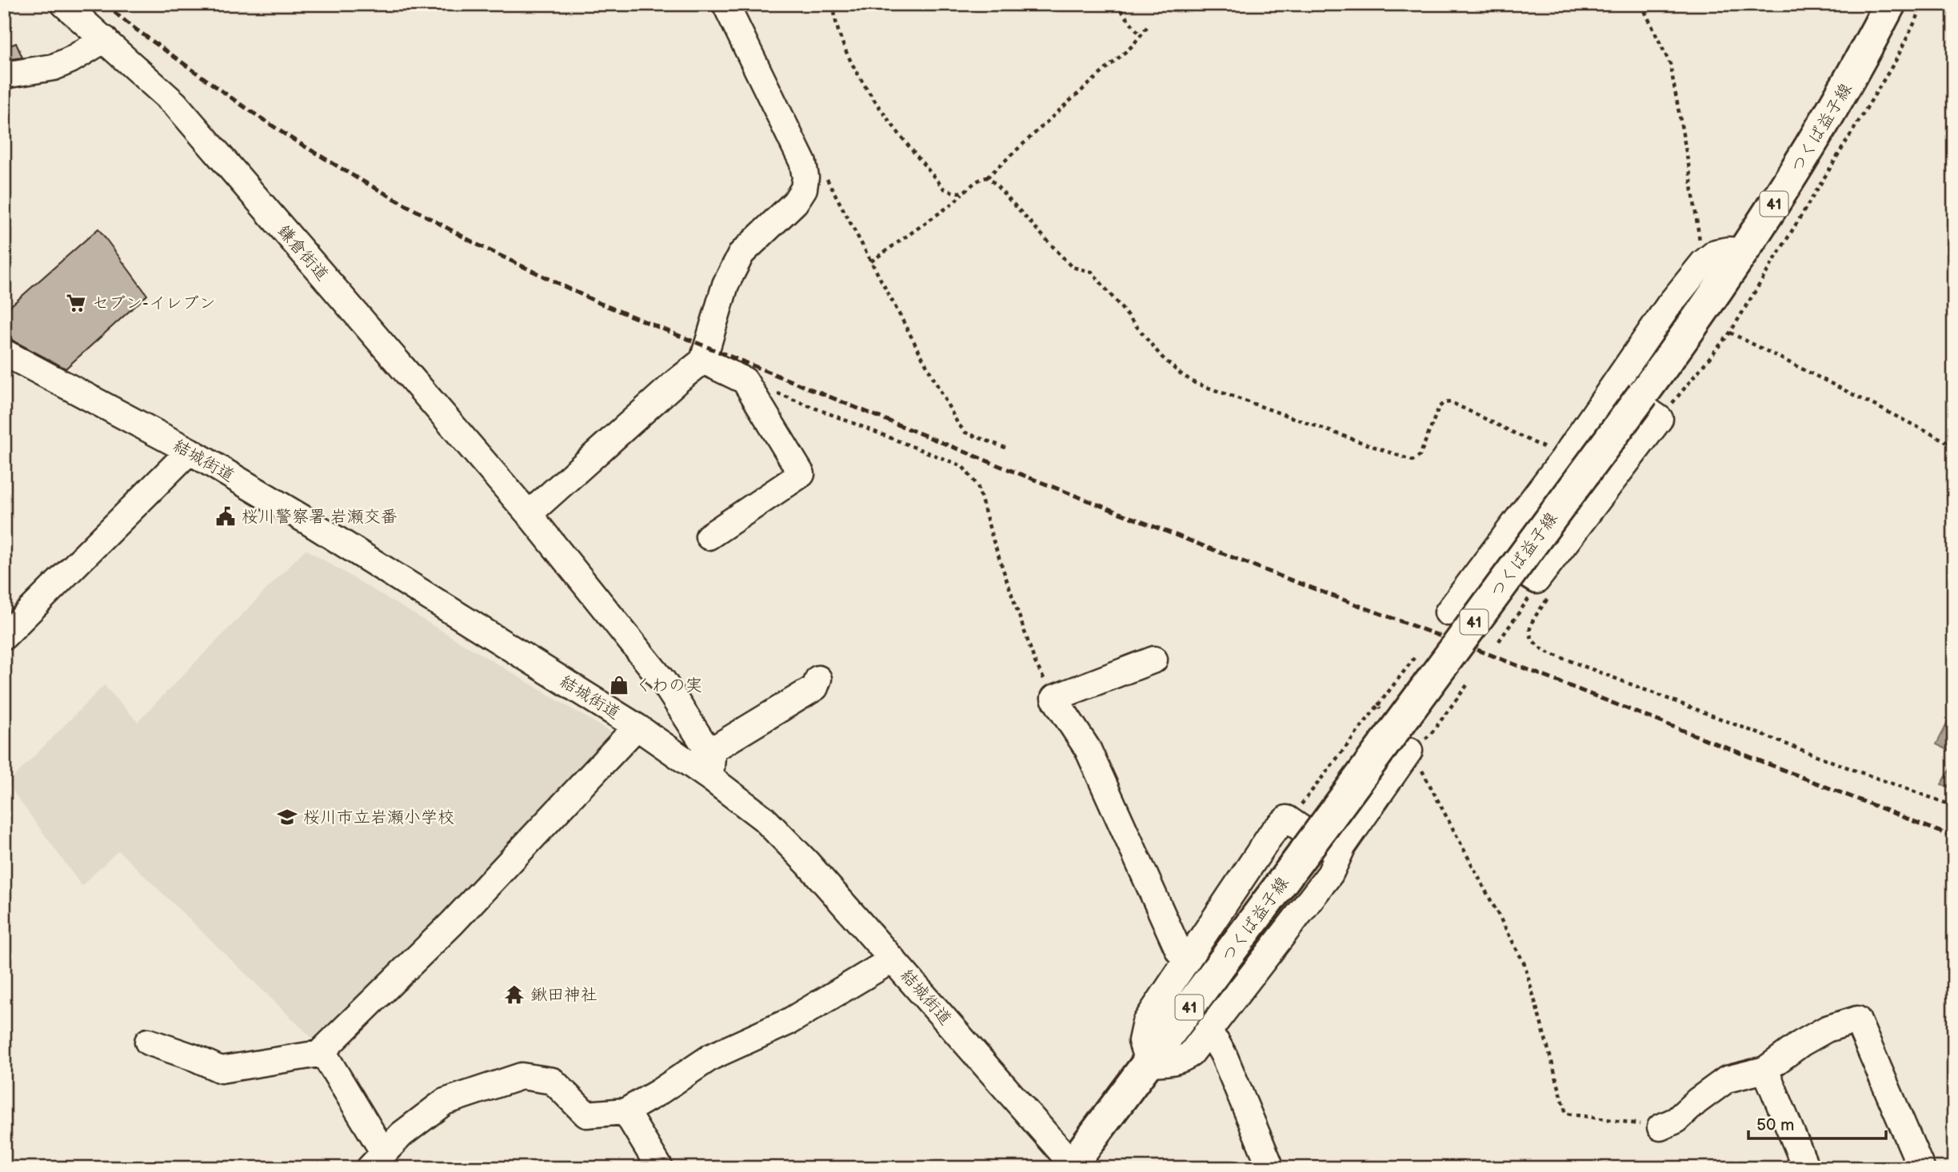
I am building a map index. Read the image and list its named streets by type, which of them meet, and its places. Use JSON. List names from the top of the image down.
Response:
{
  "streets": {
    "main road": ["つくば益子線", "41"],
    "street": ["鎌倉街道", "結城街道"]
  },
  "crossings": [
    ["つくば益子線", "結城街道"]
  ],
  "places": {
    "supermarket": ["セブン-イレブン"],
    "public building": ["桜川警察署 岩瀬交番"],
    "shop": ["くわの実"],
    "school or university": ["桜川市立岩瀬小学校"],
    "temple": ["鍬田神社"]
  },
  "scale_bar": "50 m"
}
